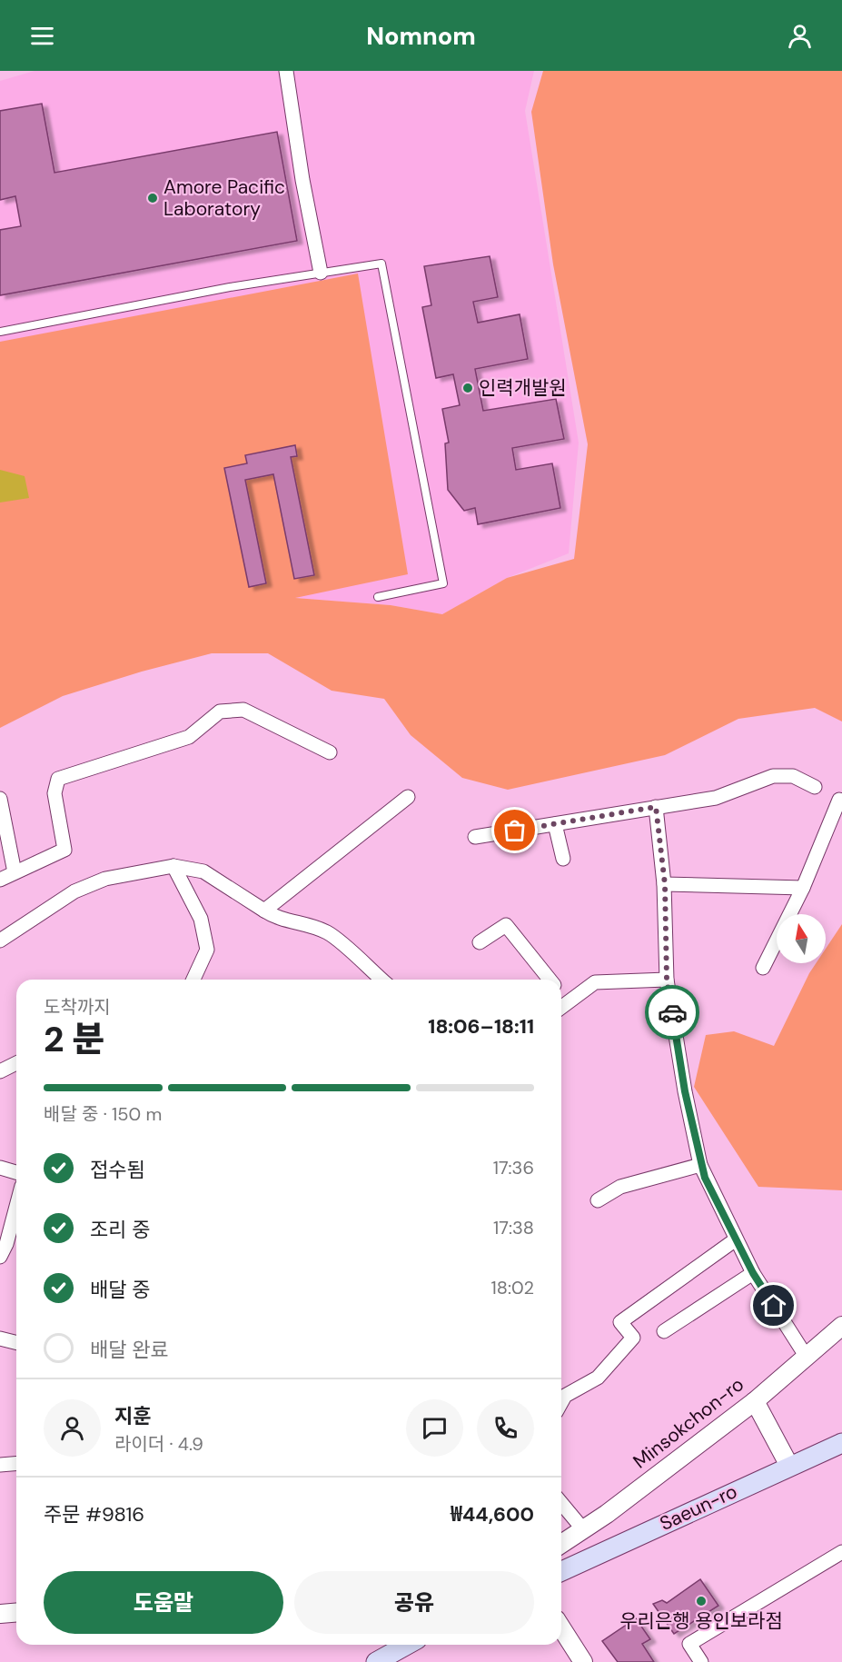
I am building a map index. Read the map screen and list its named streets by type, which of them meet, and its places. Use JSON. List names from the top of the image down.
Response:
{
  "streets": {
    "main road": ["Saeun-ro"],
    "street": ["Minsokchon-ro"]
  },
  "places": ["Amore Pacific Laboratory", "인력개발원", "우리은행 용인보라점"],
  "north": "top",
  "page": {
    "header": "Nomnom",
    "heading": ["2 분", "도착까지", "18:06–18:11"],
    "panel": [
      "지훈",
      "라이더 · 4.9",
      "주문 #9816",
      "₩44,600"
    ],
    "bar": "배달 중 · 150 m",
    "list": [
      ["접수됨", "17:36"],
      ["조리 중", "17:38"],
      ["배달 중", "18:02"],
      "배달 완료"
    ],
    "buttons": ["도움말", "공유"]
  }
}
